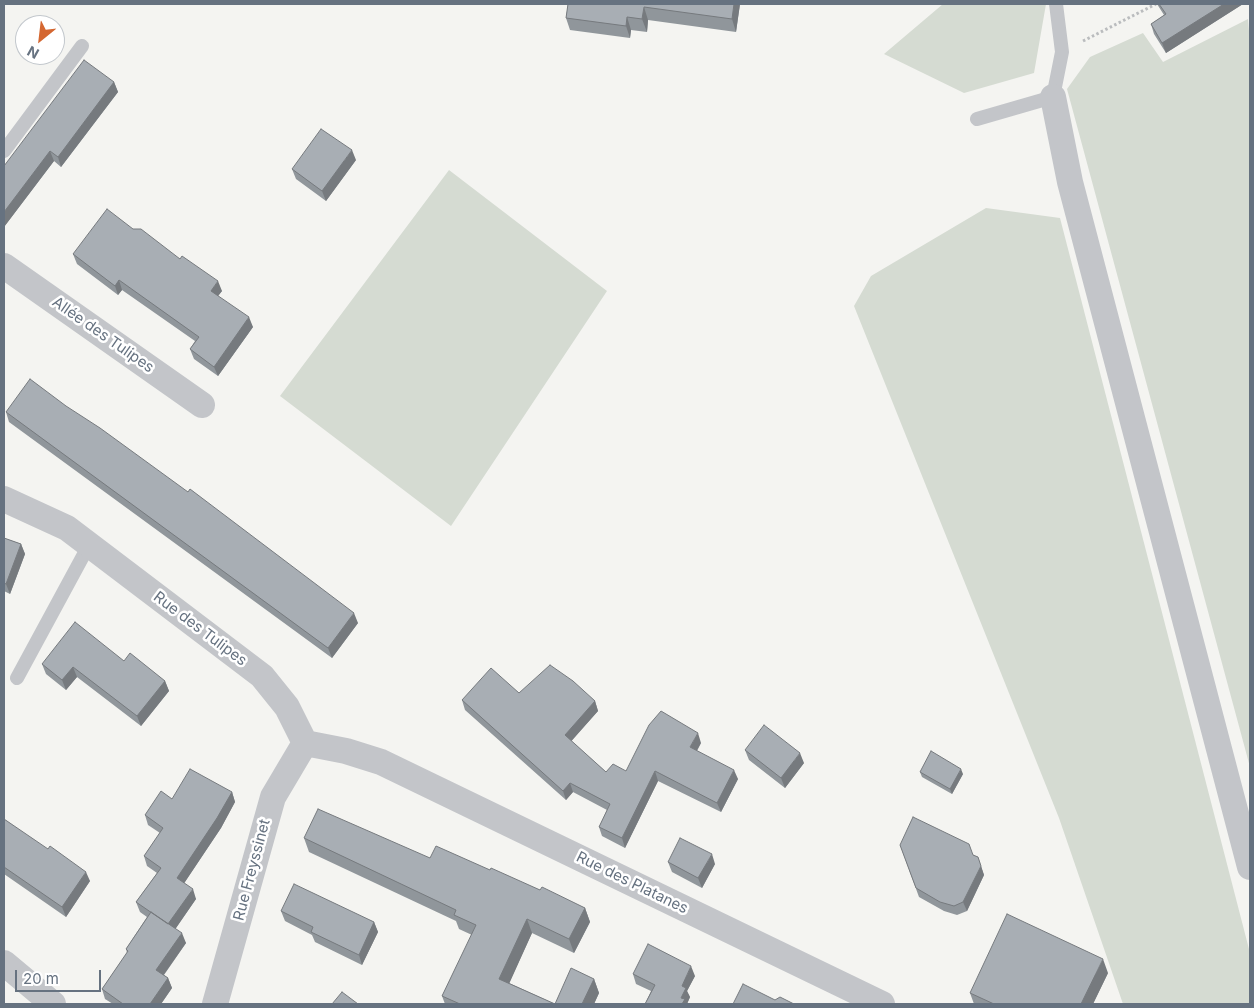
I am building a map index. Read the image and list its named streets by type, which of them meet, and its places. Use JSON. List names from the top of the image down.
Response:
{
  "streets": {
    "street": [
      "Allée des Tulipes",
      "Rue des Tulipes",
      "Rue Freyssinet",
      "Rue des Platanes"
    ]
  },
  "crossings": [
    ["Rue des Tulipes", "Rue Freyssinet"],
    ["Rue des Tulipes", "Rue des Platanes"],
    ["Rue Freyssinet", "Rue des Platanes"]
  ],
  "scale_bar": "20 m",
  "north": "bottom left"
}
